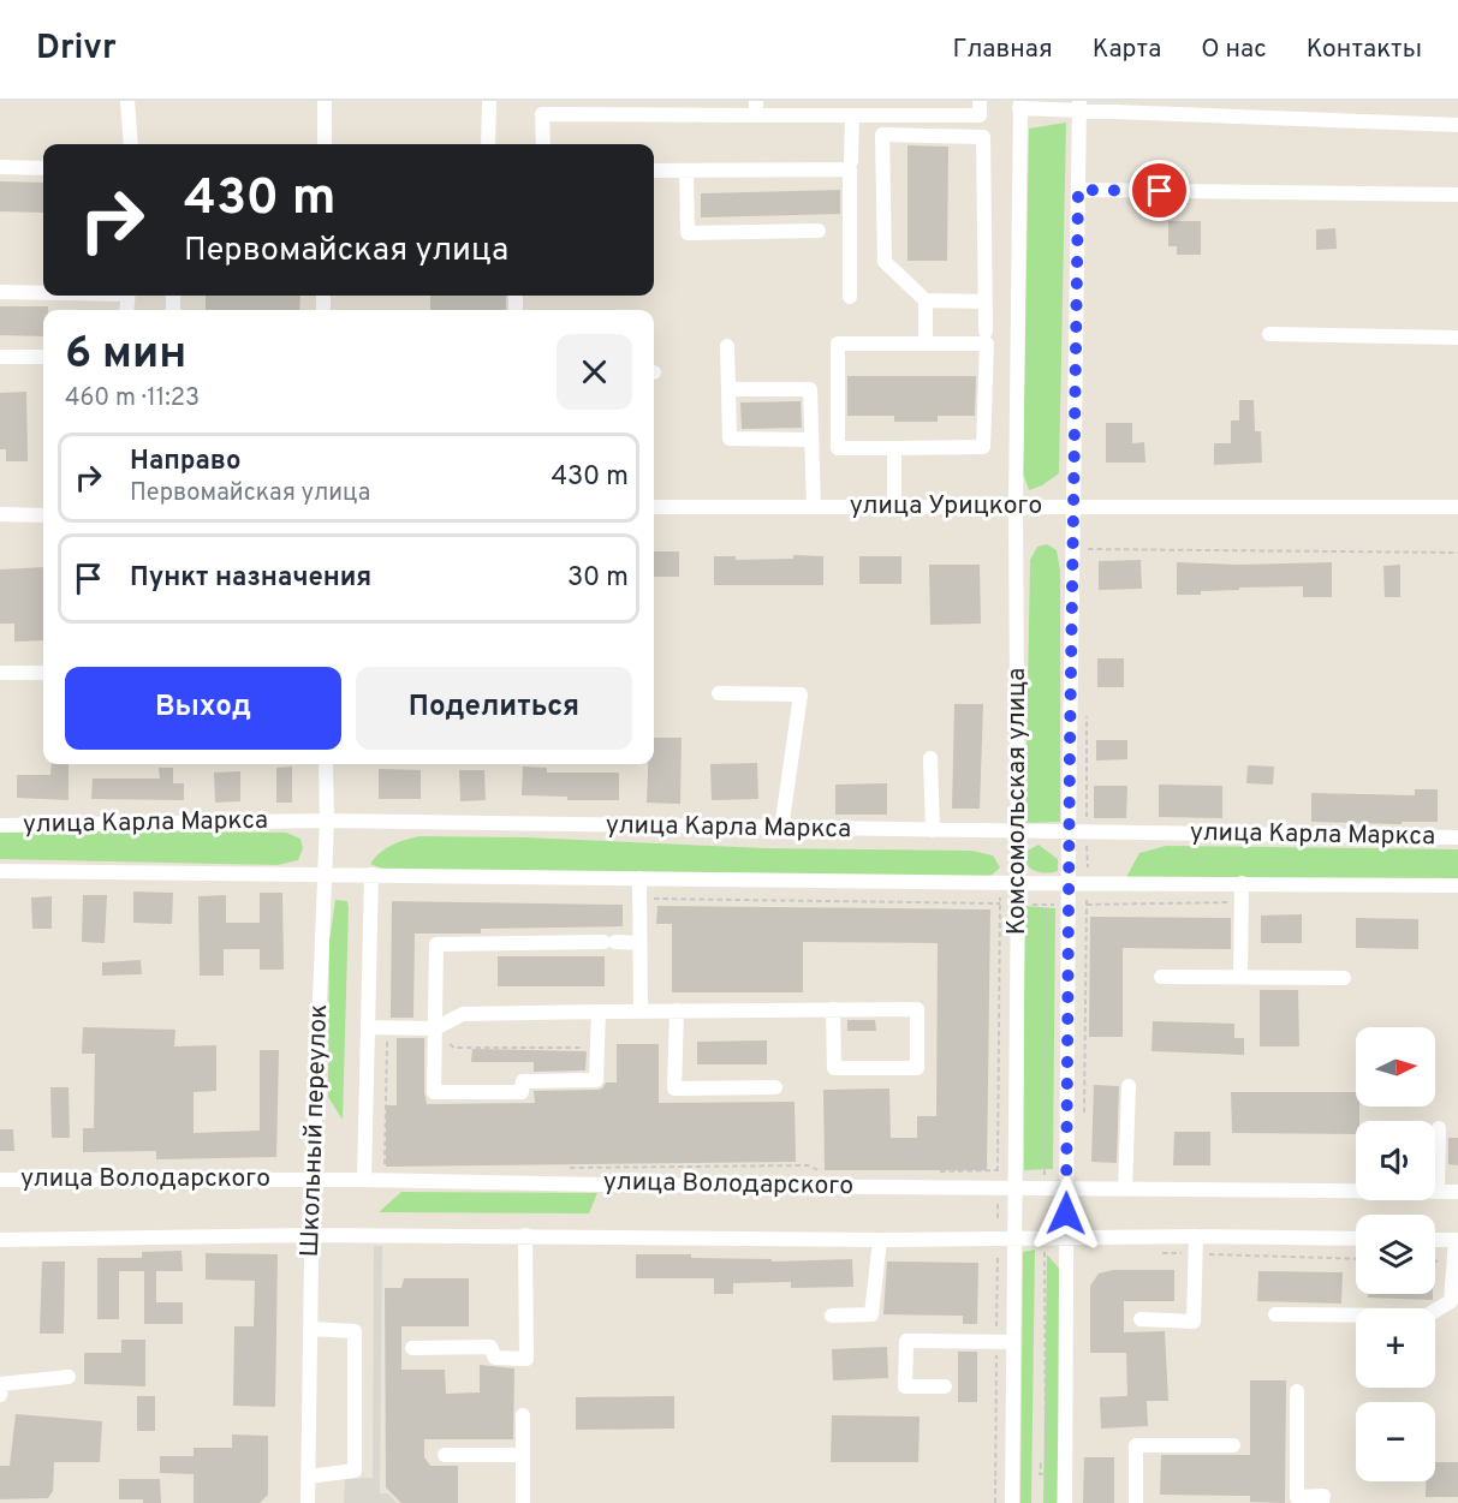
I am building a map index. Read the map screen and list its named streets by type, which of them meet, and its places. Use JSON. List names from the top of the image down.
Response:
{
  "streets": {
    "street": [
      "улица Урицкого",
      "Комсомольская улица",
      "улица Карла Маркса",
      "Школьный переулок",
      "улица Володарского"
    ]
  },
  "crossings": [
    ["улица Урицкого", "Комсомольская улица"],
    ["Комсомольская улица", "улица Карла Маркса"],
    ["Комсомольская улица", "улица Володарского"],
    ["улица Карла Маркса", "Школьный переулок"],
    ["Школьный переулок", "улица Володарского"]
  ],
  "north": "right",
  "page": {
    "header": "Drivr",
    "nav": [
      "Главная",
      "Карта",
      "О нас",
      "Контакты"
    ],
    "turn": ["430 m", "Первомайская улица"],
    "heading": ["6 мин", "460 m · 11:23"],
    "list": [
      {
        "name": "Направо",
        "note": "Первомайская улица",
        "value": "430 m"
      },
      {
        "name": "Пункт назначения",
        "value": "30 m"
      }
    ],
    "buttons": ["Выход", "Поделиться"],
    "map_buttons": ["+", "−"]
  }
}
